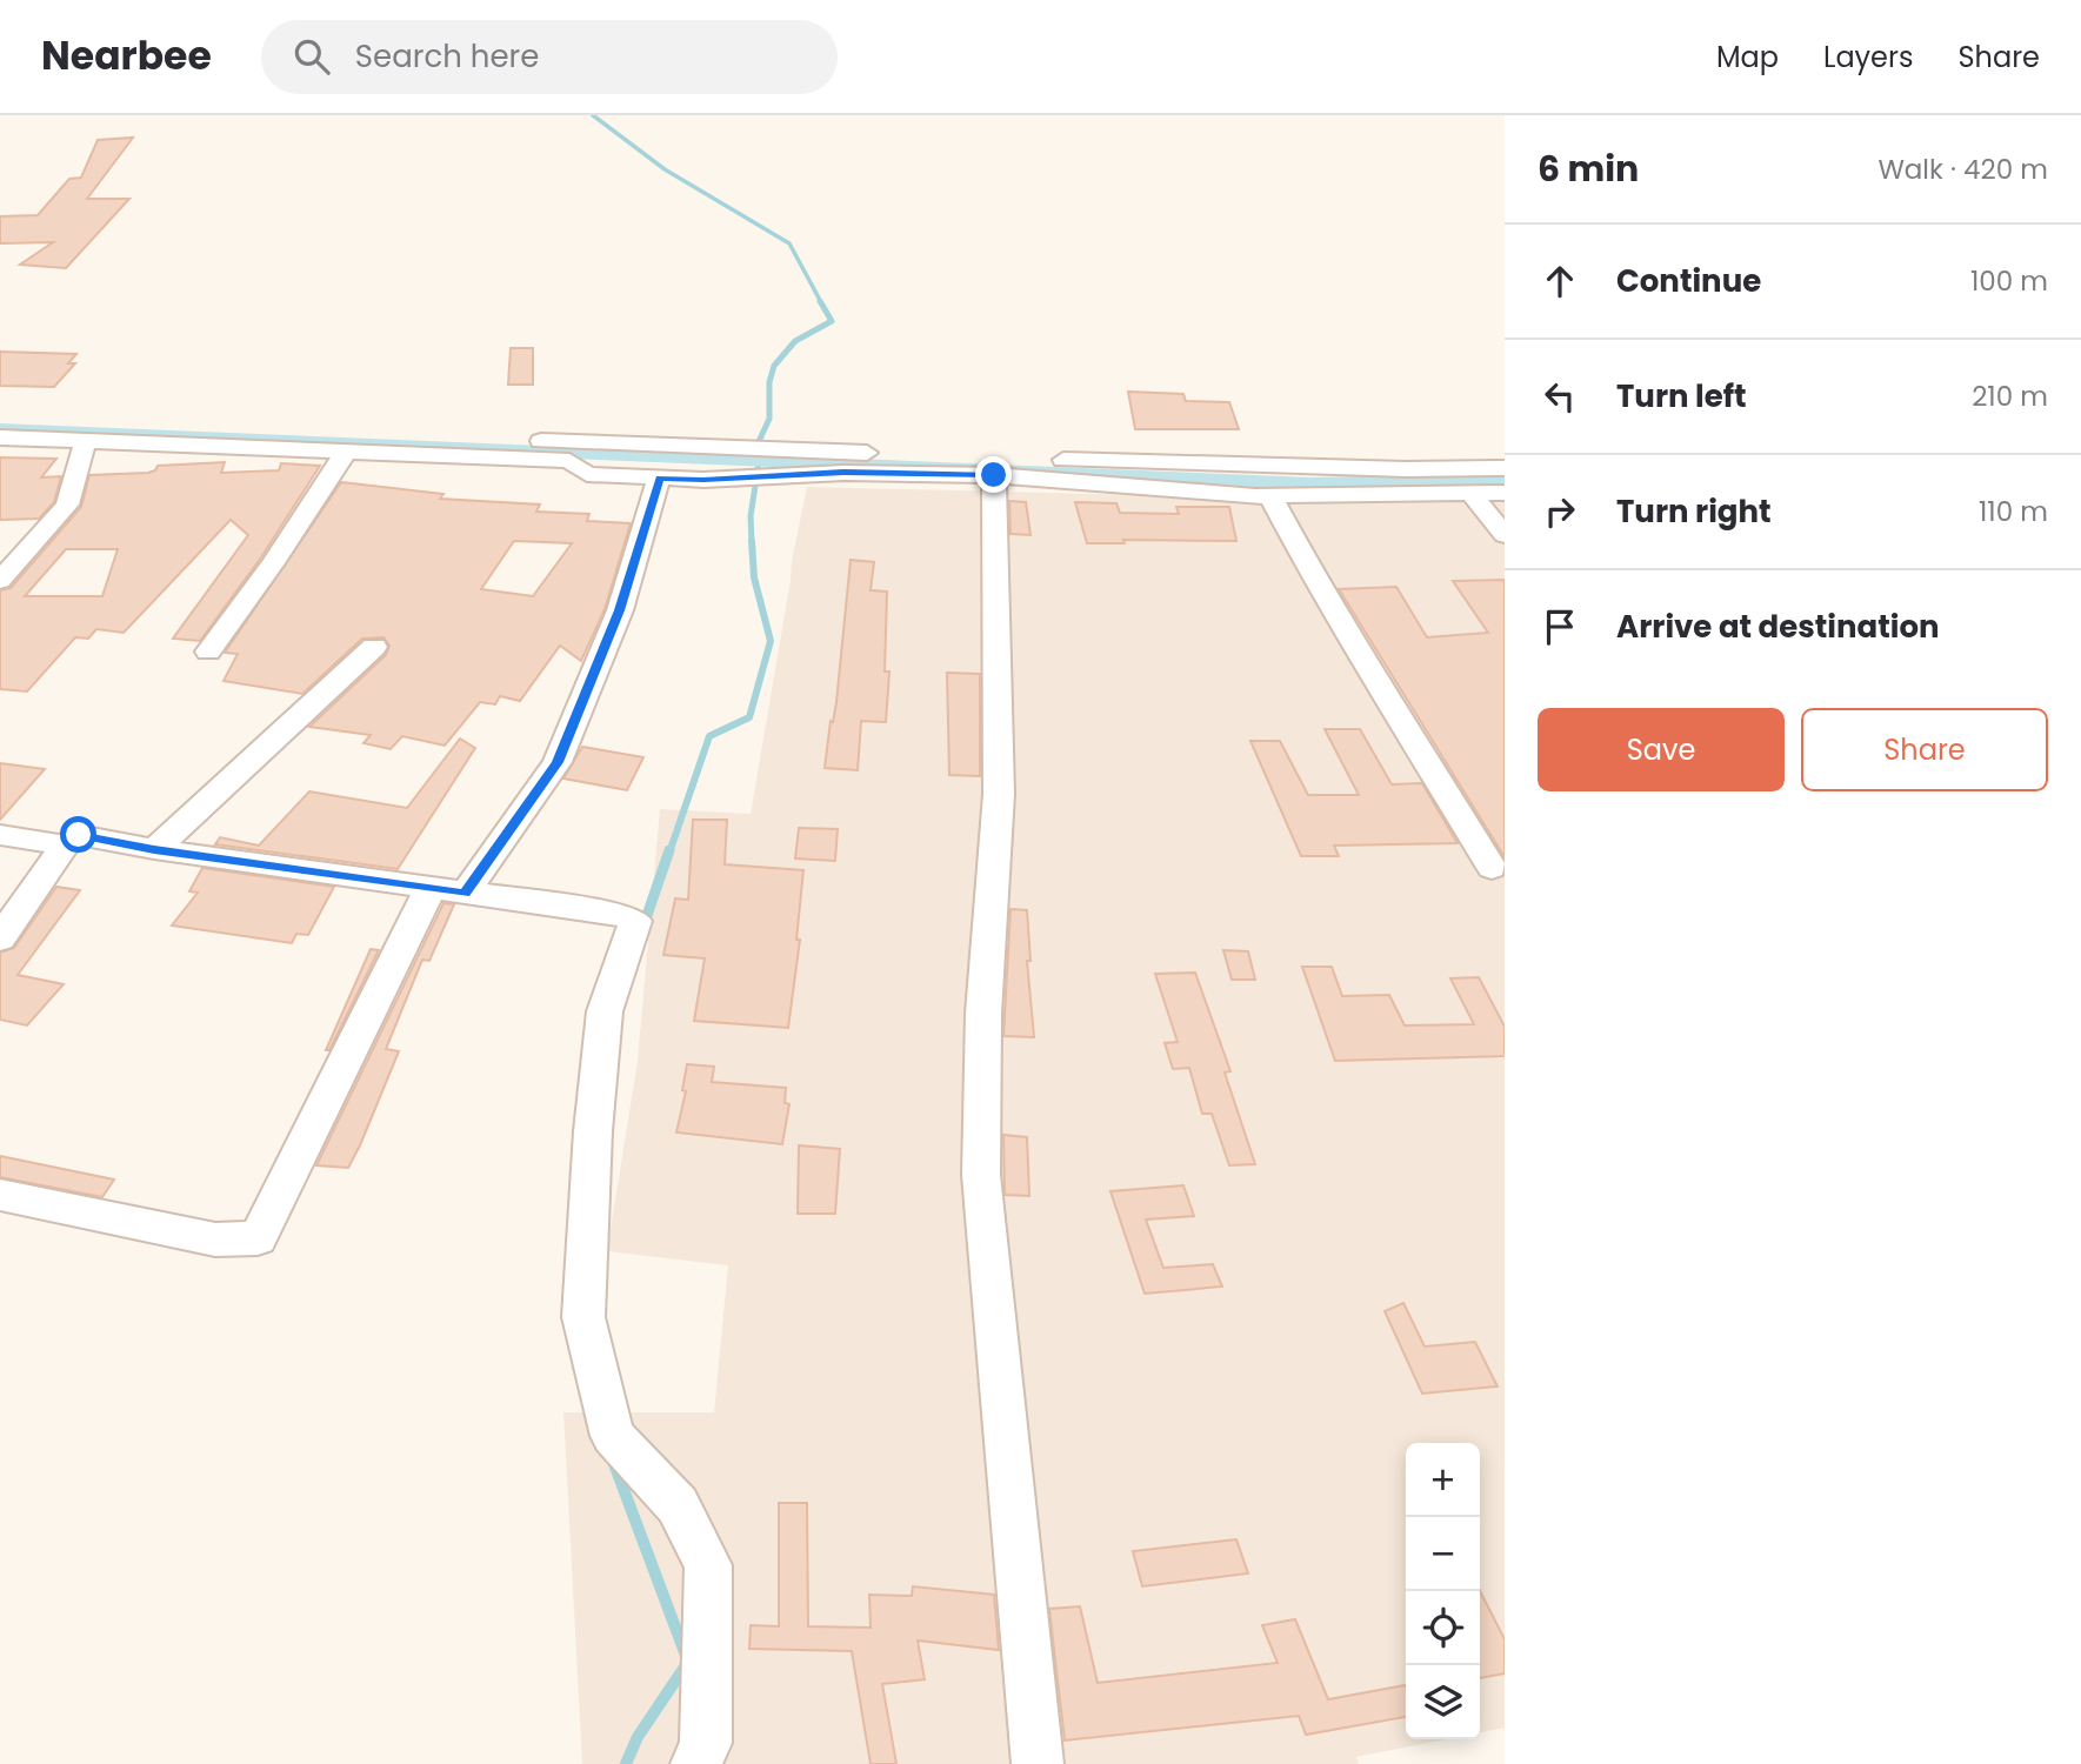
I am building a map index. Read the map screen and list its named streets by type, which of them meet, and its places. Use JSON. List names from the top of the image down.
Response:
{
  "page": {
    "header": "Nearbee",
    "search": "Search here",
    "nav": ["Map", "Layers", "Share"],
    "heading": ["6 min", "Walk · 420 m"],
    "list": [
      ["Continue", "100 m"],
      ["Turn left", "210 m"],
      ["Turn right", "110 m"],
      "Arrive at destination"
    ],
    "buttons": ["Save", "Share"],
    "map_buttons": ["+", "−"]
  }
}
